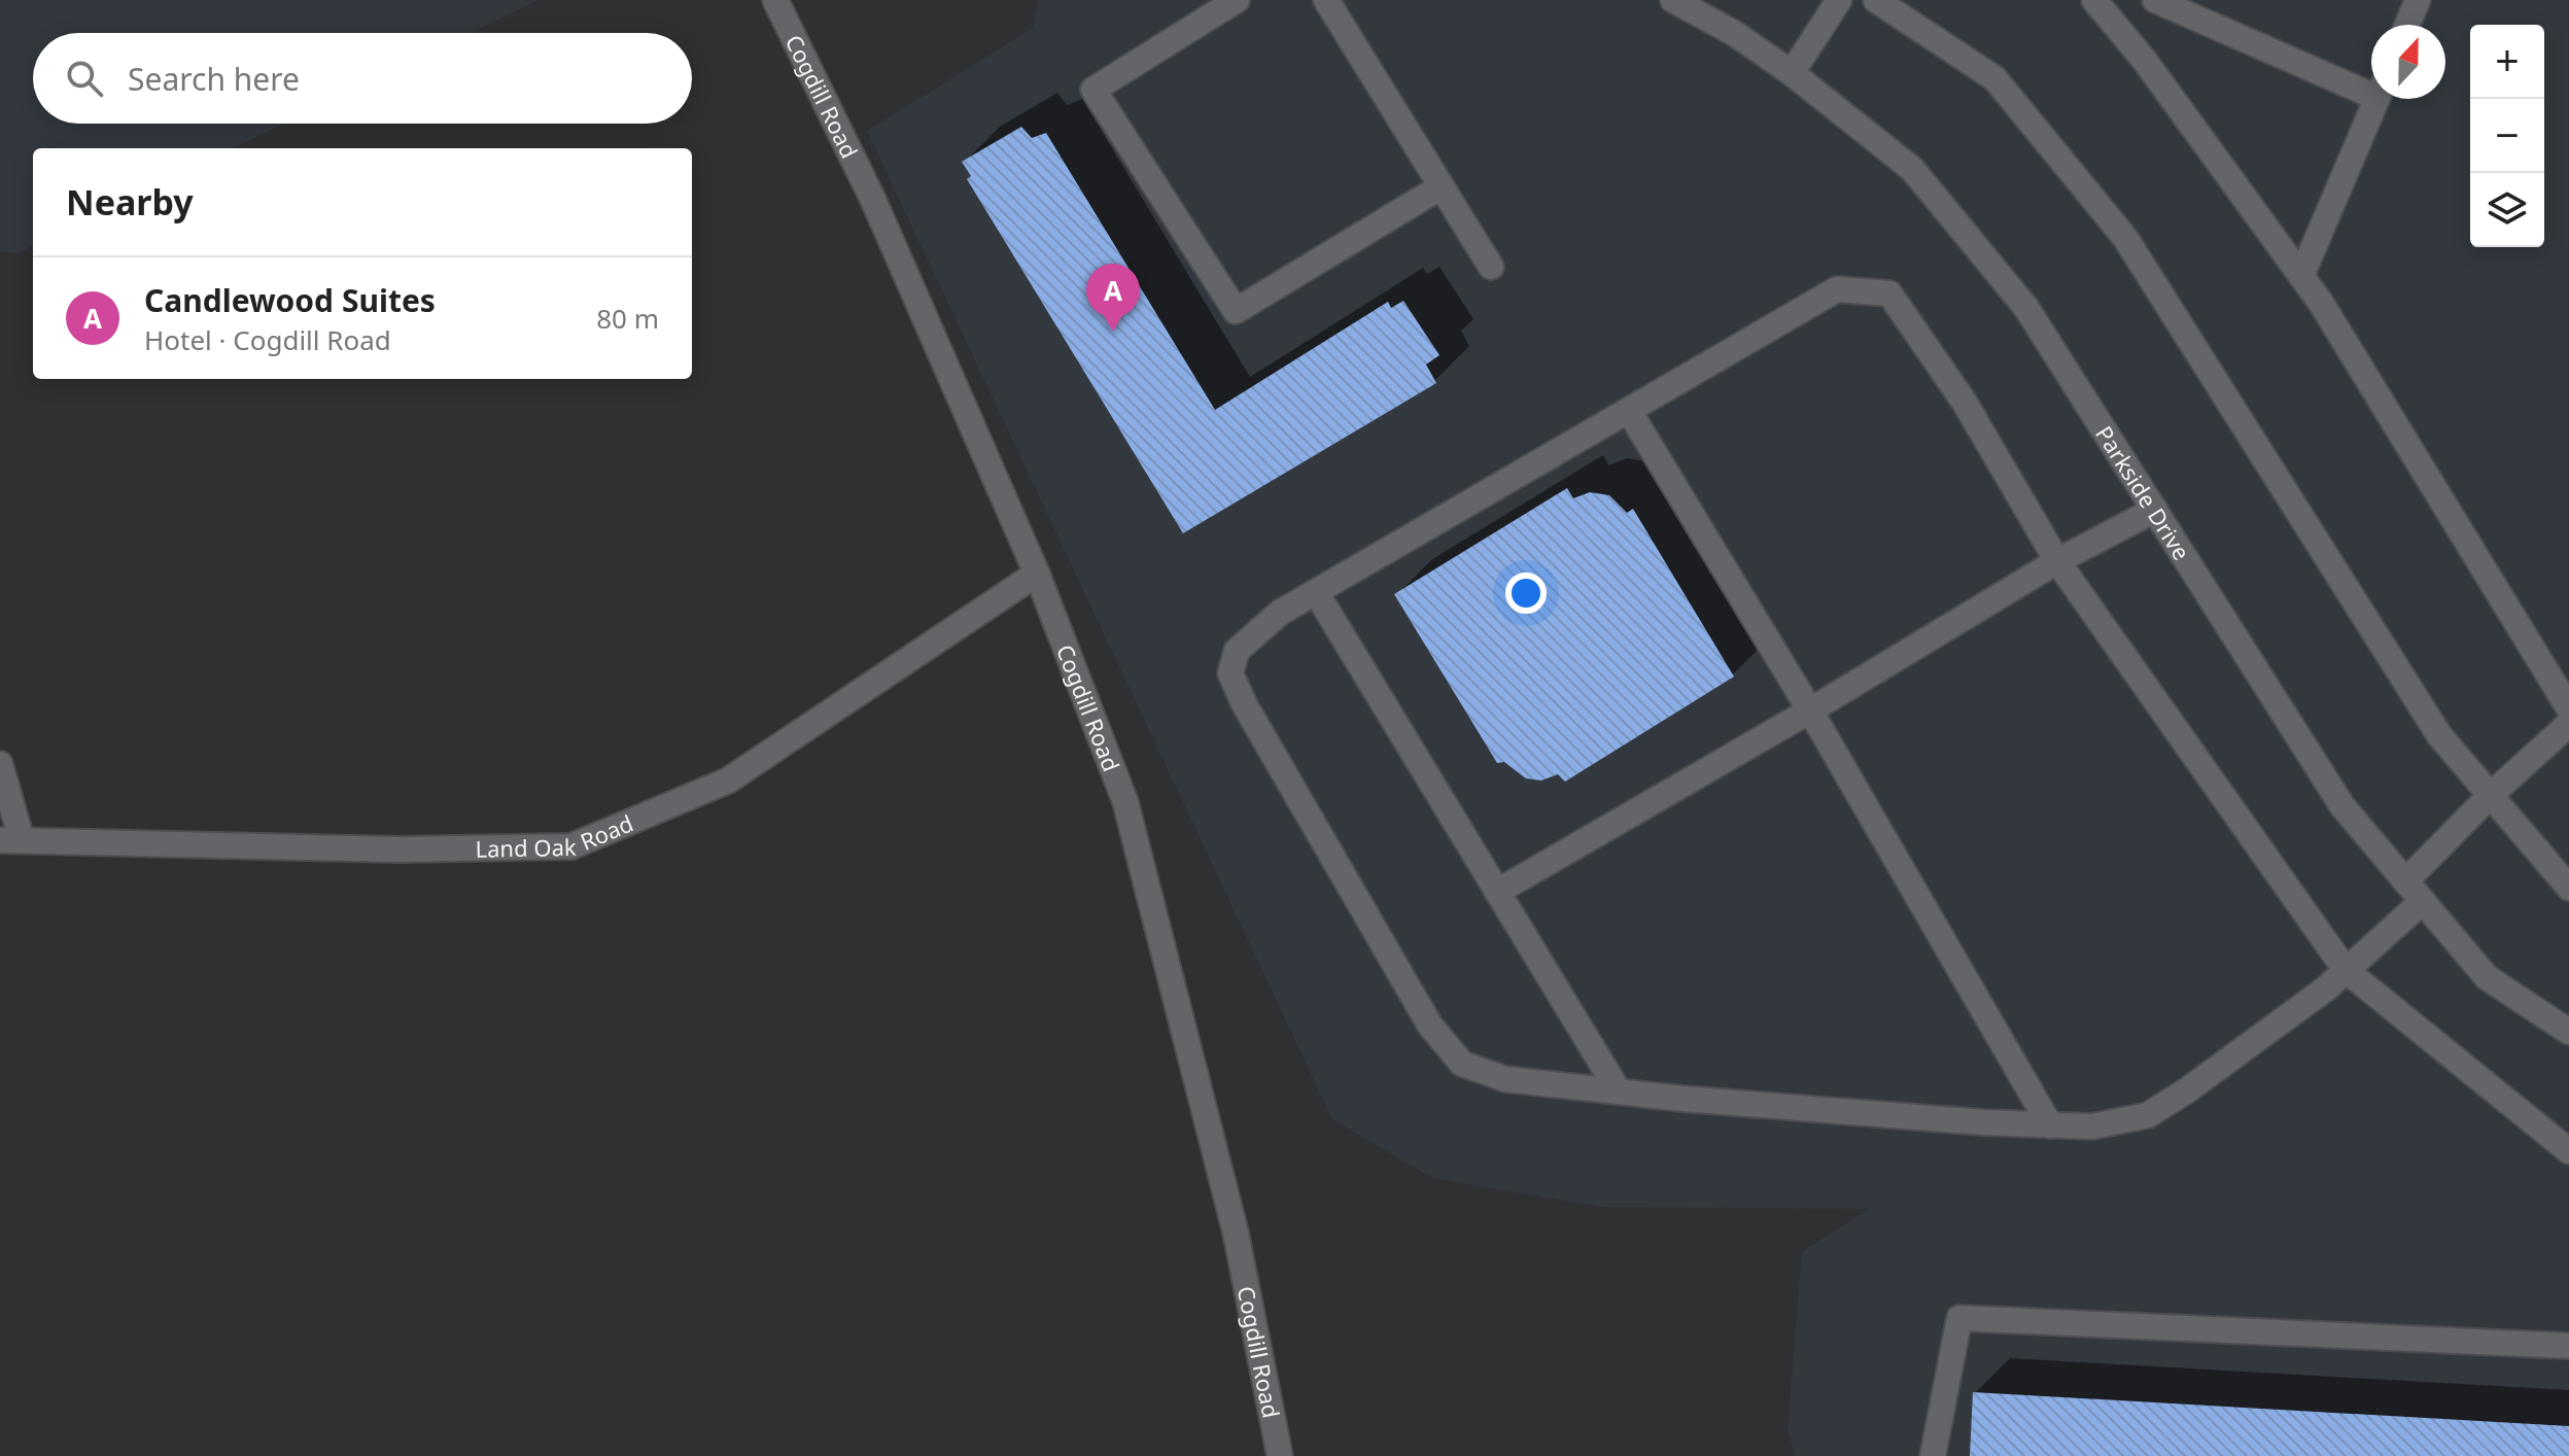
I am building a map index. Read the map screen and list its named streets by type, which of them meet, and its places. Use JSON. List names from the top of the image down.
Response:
{
  "streets": {
    "street": ["Cogdill Road", "Parkside Drive", "Land Oak Road"]
  },
  "crossings": [
    ["Cogdill Road", "Land Oak Road"]
  ],
  "north": "top",
  "page": {
    "map_buttons": ["+", "−"],
    "search": "Search here",
    "heading": "Nearby",
    "list": [
      {
        "mark": "A",
        "name": "Candlewood Suites",
        "note": "Hotel · Cogdill Road",
        "value": "80 m"
      }
    ],
    "pins": "A"
  }
}
